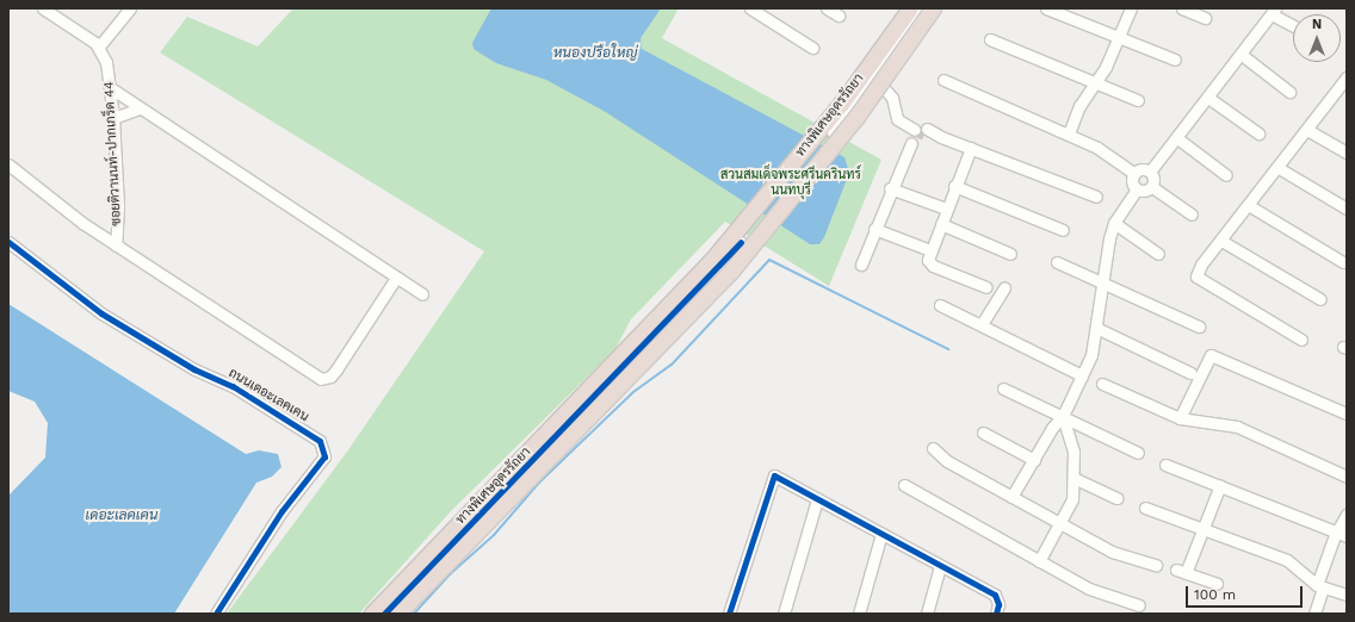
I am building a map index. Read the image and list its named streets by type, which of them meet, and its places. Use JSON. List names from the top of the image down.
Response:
{
  "streets": {
    "highway": ["ทางพิเศษอุดรรัถยา"],
    "street": ["ซอยติวานนท์-ปากเกร็ด 44", "ถนนเดอะเลคเคน"]
  },
  "water": ["หนองปรือใหญ่", "เดอะเลคเคน"],
  "parks": ["สวนสมเด็จพระศรีนครินทร์ นนทบุรี"],
  "scale_bar": "100 m",
  "north": "top"
}
